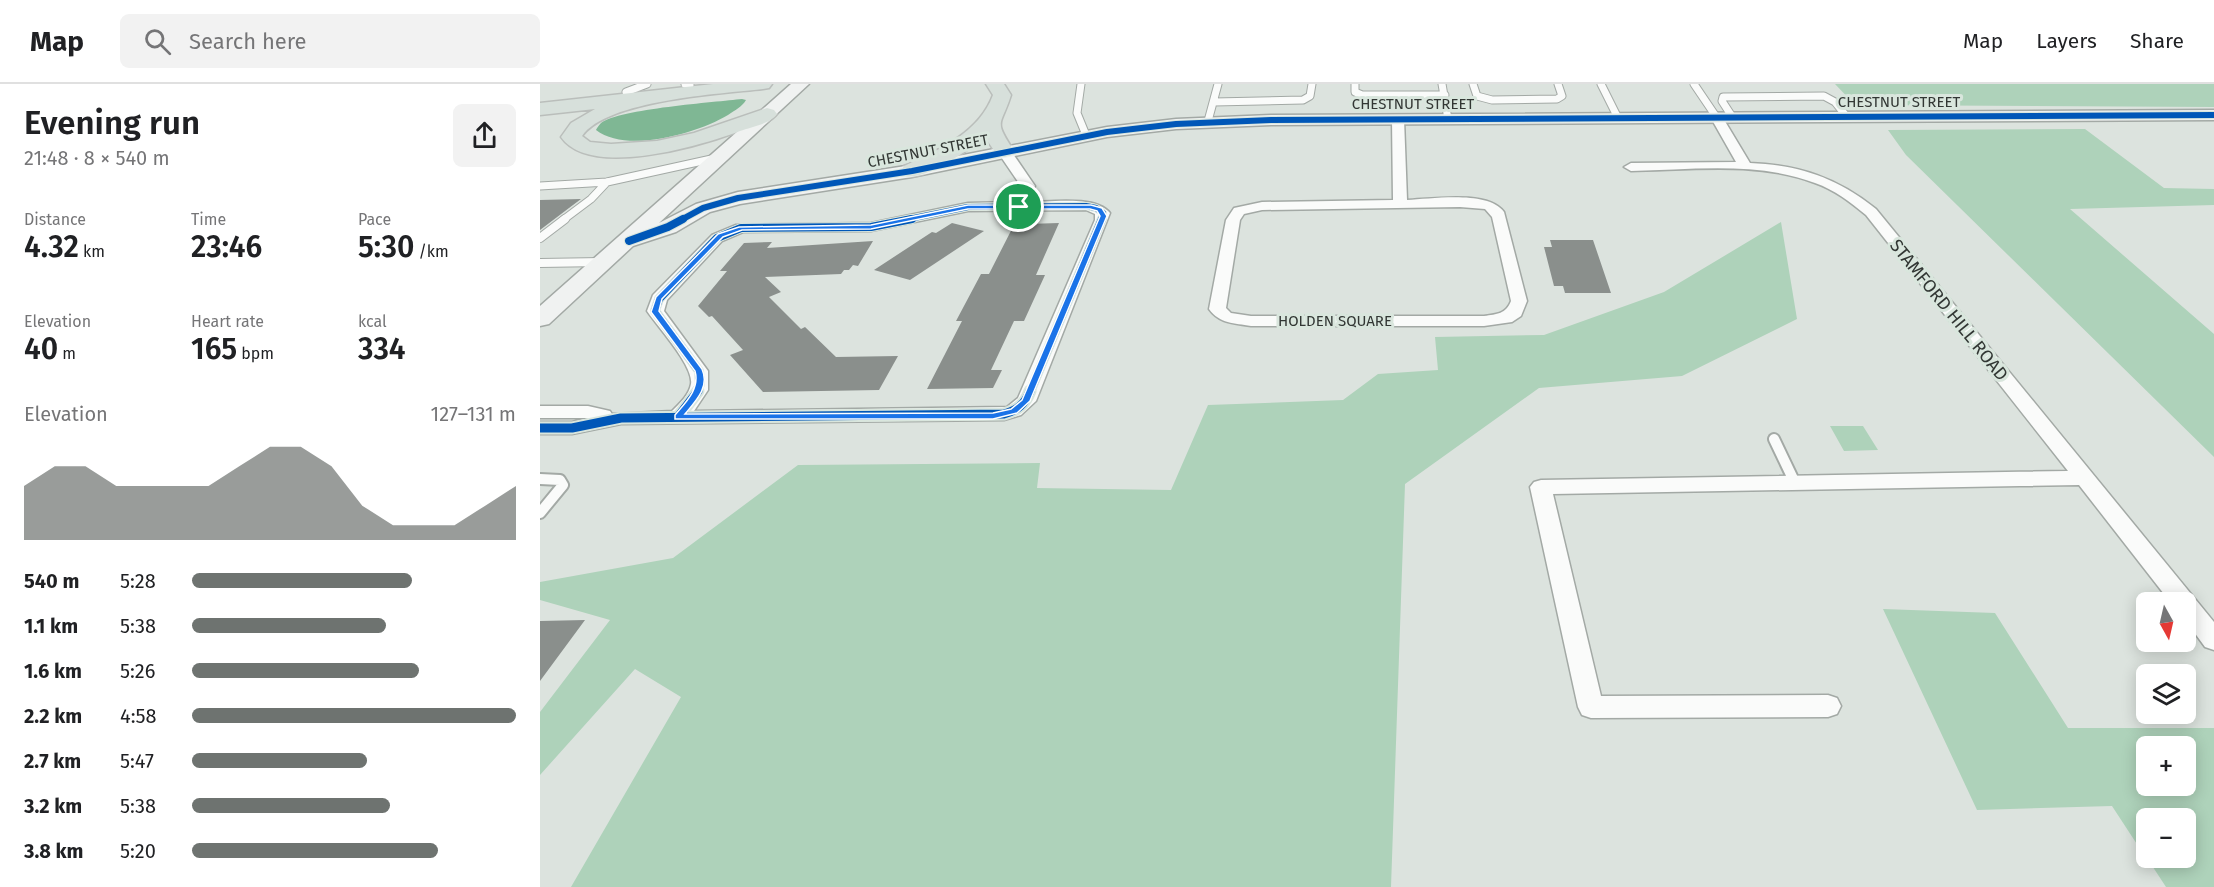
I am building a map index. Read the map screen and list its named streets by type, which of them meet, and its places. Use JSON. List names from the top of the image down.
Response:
{
  "streets": {
    "street": ["CHESTNUT STREET", "STAMFORD HILL ROAD", "HOLDEN SQUARE"]
  },
  "north": "bottom",
  "page": {
    "header": "Map",
    "search": "Search here",
    "nav": ["Map", "Layers", "Share"],
    "heading": ["Evening run", "21:48 · 8 × 540 m"],
    "stats": [
      ["Distance", "4.32 km"],
      ["Time", "23:46"],
      ["Pace", "5:30 /km"],
      ["Elevation", "40 m"],
      ["Heart rate", "165 bpm"],
      ["kcal", "334"]
    ],
    "chart": ["Elevation", "127–131 m"],
    "list": [
      {
        "name": "540 m",
        "note": "5:28"
      },
      {
        "name": "1.1 km",
        "note": "5:38"
      },
      {
        "name": "1.6 km",
        "note": "5:26"
      },
      {
        "name": "2.2 km",
        "note": "4:58"
      },
      {
        "name": "2.7 km",
        "note": "5:47"
      },
      {
        "name": "3.2 km",
        "note": "5:38"
      },
      {
        "name": "3.8 km",
        "note": "5:20"
      }
    ],
    "map_buttons": ["+", "−"]
  }
}
